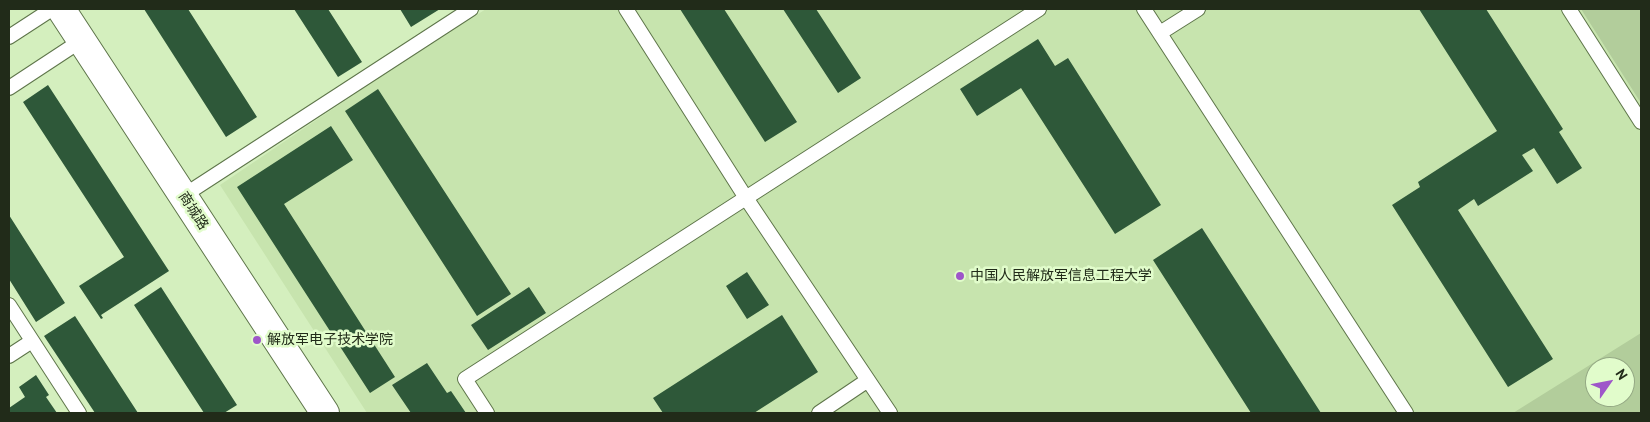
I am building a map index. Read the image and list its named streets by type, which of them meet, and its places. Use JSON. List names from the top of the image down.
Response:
{
  "streets": {
    "street": ["商城路"]
  },
  "places": ["中国人民解放军信息工程大学", "解放军电子技术学院"],
  "north": "top right"
}
